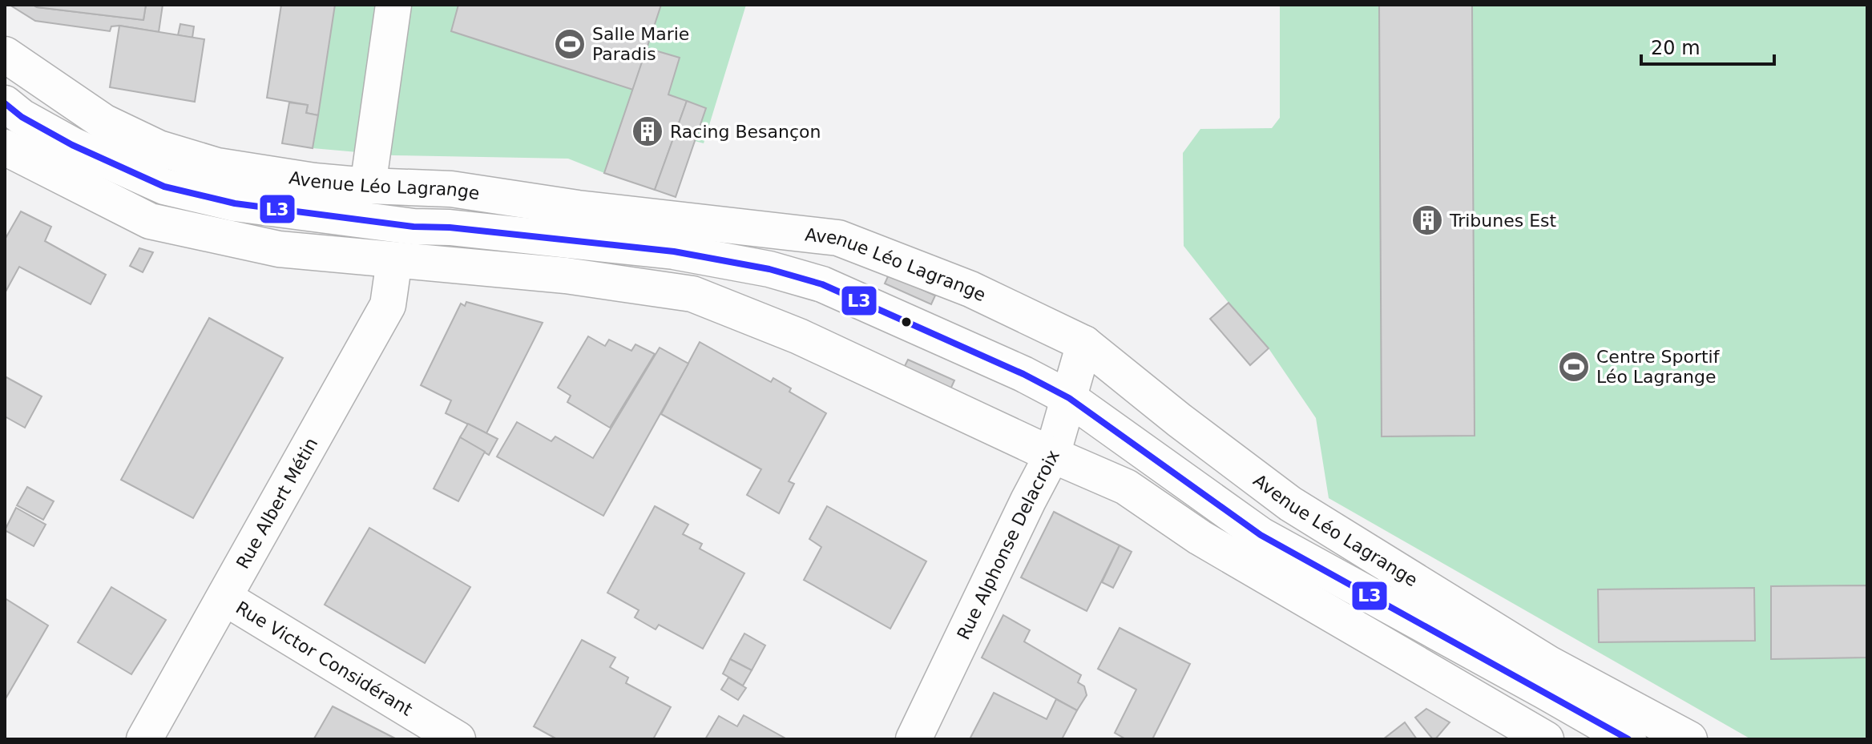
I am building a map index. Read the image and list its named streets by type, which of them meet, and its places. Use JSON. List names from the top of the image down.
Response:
{
  "streets": {
    "main road": [
      "Avenue Léo Lagrange",
      "Rue Albert Métin",
      "Rue Alphonse Delacroix",
      "Rue Victor Considérant"
    ]
  },
  "crossings": [
    ["Avenue Léo Lagrange", "Rue Alphonse Delacroix"],
    ["Rue Albert Métin", "Rue Victor Considérant"]
  ],
  "places": {
    "sports": ["Salle Marie Paradis", "Centre Sportif Léo Lagrange"],
    "building": ["Racing Besançon", "Tribunes Est"]
  },
  "lines": ["transit line L3"],
  "scale_bar": "20 m"
}
